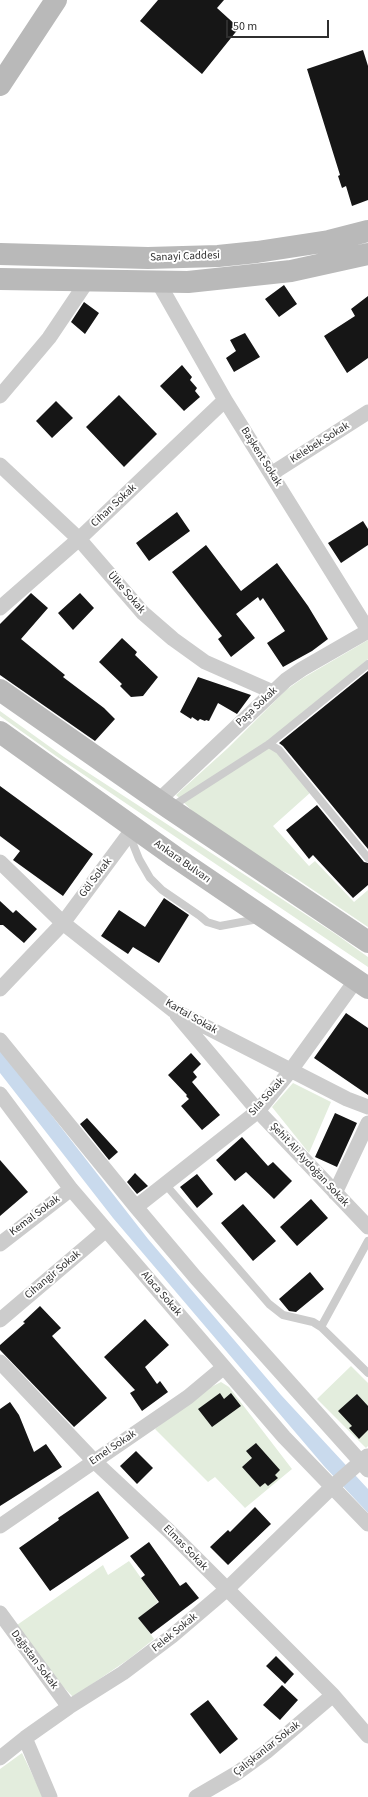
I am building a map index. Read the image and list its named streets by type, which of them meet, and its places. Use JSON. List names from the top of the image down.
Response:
{
  "streets": {
    "main road": ["Sanayi Caddesi", "Ankara Bulvarı"],
    "street": [
      "Kelebek Sokak",
      "Başkent Sokak",
      "Cihan Sokak",
      "Ülke Sokak",
      "Paşa Sokak",
      "Göl Sokak",
      "Kartal Sokak",
      "Sıla Sokak",
      "Şehit Ali Aydoğan Sokak",
      "Kemal Sokak",
      "Cihangir Sokak",
      "Alaca Sokak",
      "Emel Sokak",
      "Elmas Sokak",
      "Felek Sokak",
      "Dağıstan Sokak",
      "Çalışkanlar Sokak"
    ]
  },
  "crossings": [
    ["Kelebek Sokak", "Başkent Sokak"],
    ["Başkent Sokak", "Cihan Sokak"],
    ["Başkent Sokak", "Paşa Sokak"],
    ["Cihan Sokak", "Ülke Sokak"],
    ["Ülke Sokak", "Paşa Sokak"],
    ["Ankara Bulvarı", "Sıla Sokak"],
    ["Göl Sokak", "Kartal Sokak"],
    ["Kartal Sokak", "Sıla Sokak"],
    ["Kartal Sokak", "Şehit Ali Aydoğan Sokak"],
    ["Sıla Sokak", "Şehit Ali Aydoğan Sokak"],
    ["Kemal Sokak", "Alaca Sokak"],
    ["Cihangir Sokak", "Alaca Sokak"],
    ["Alaca Sokak", "Emel Sokak"],
    ["Alaca Sokak", "Felek Sokak"],
    ["Emel Sokak", "Elmas Sokak"],
    ["Elmas Sokak", "Felek Sokak"],
    ["Elmas Sokak", "Çalışkanlar Sokak"],
    ["Felek Sokak", "Dağıstan Sokak"]
  ],
  "scale_bar": "50 m"
}
